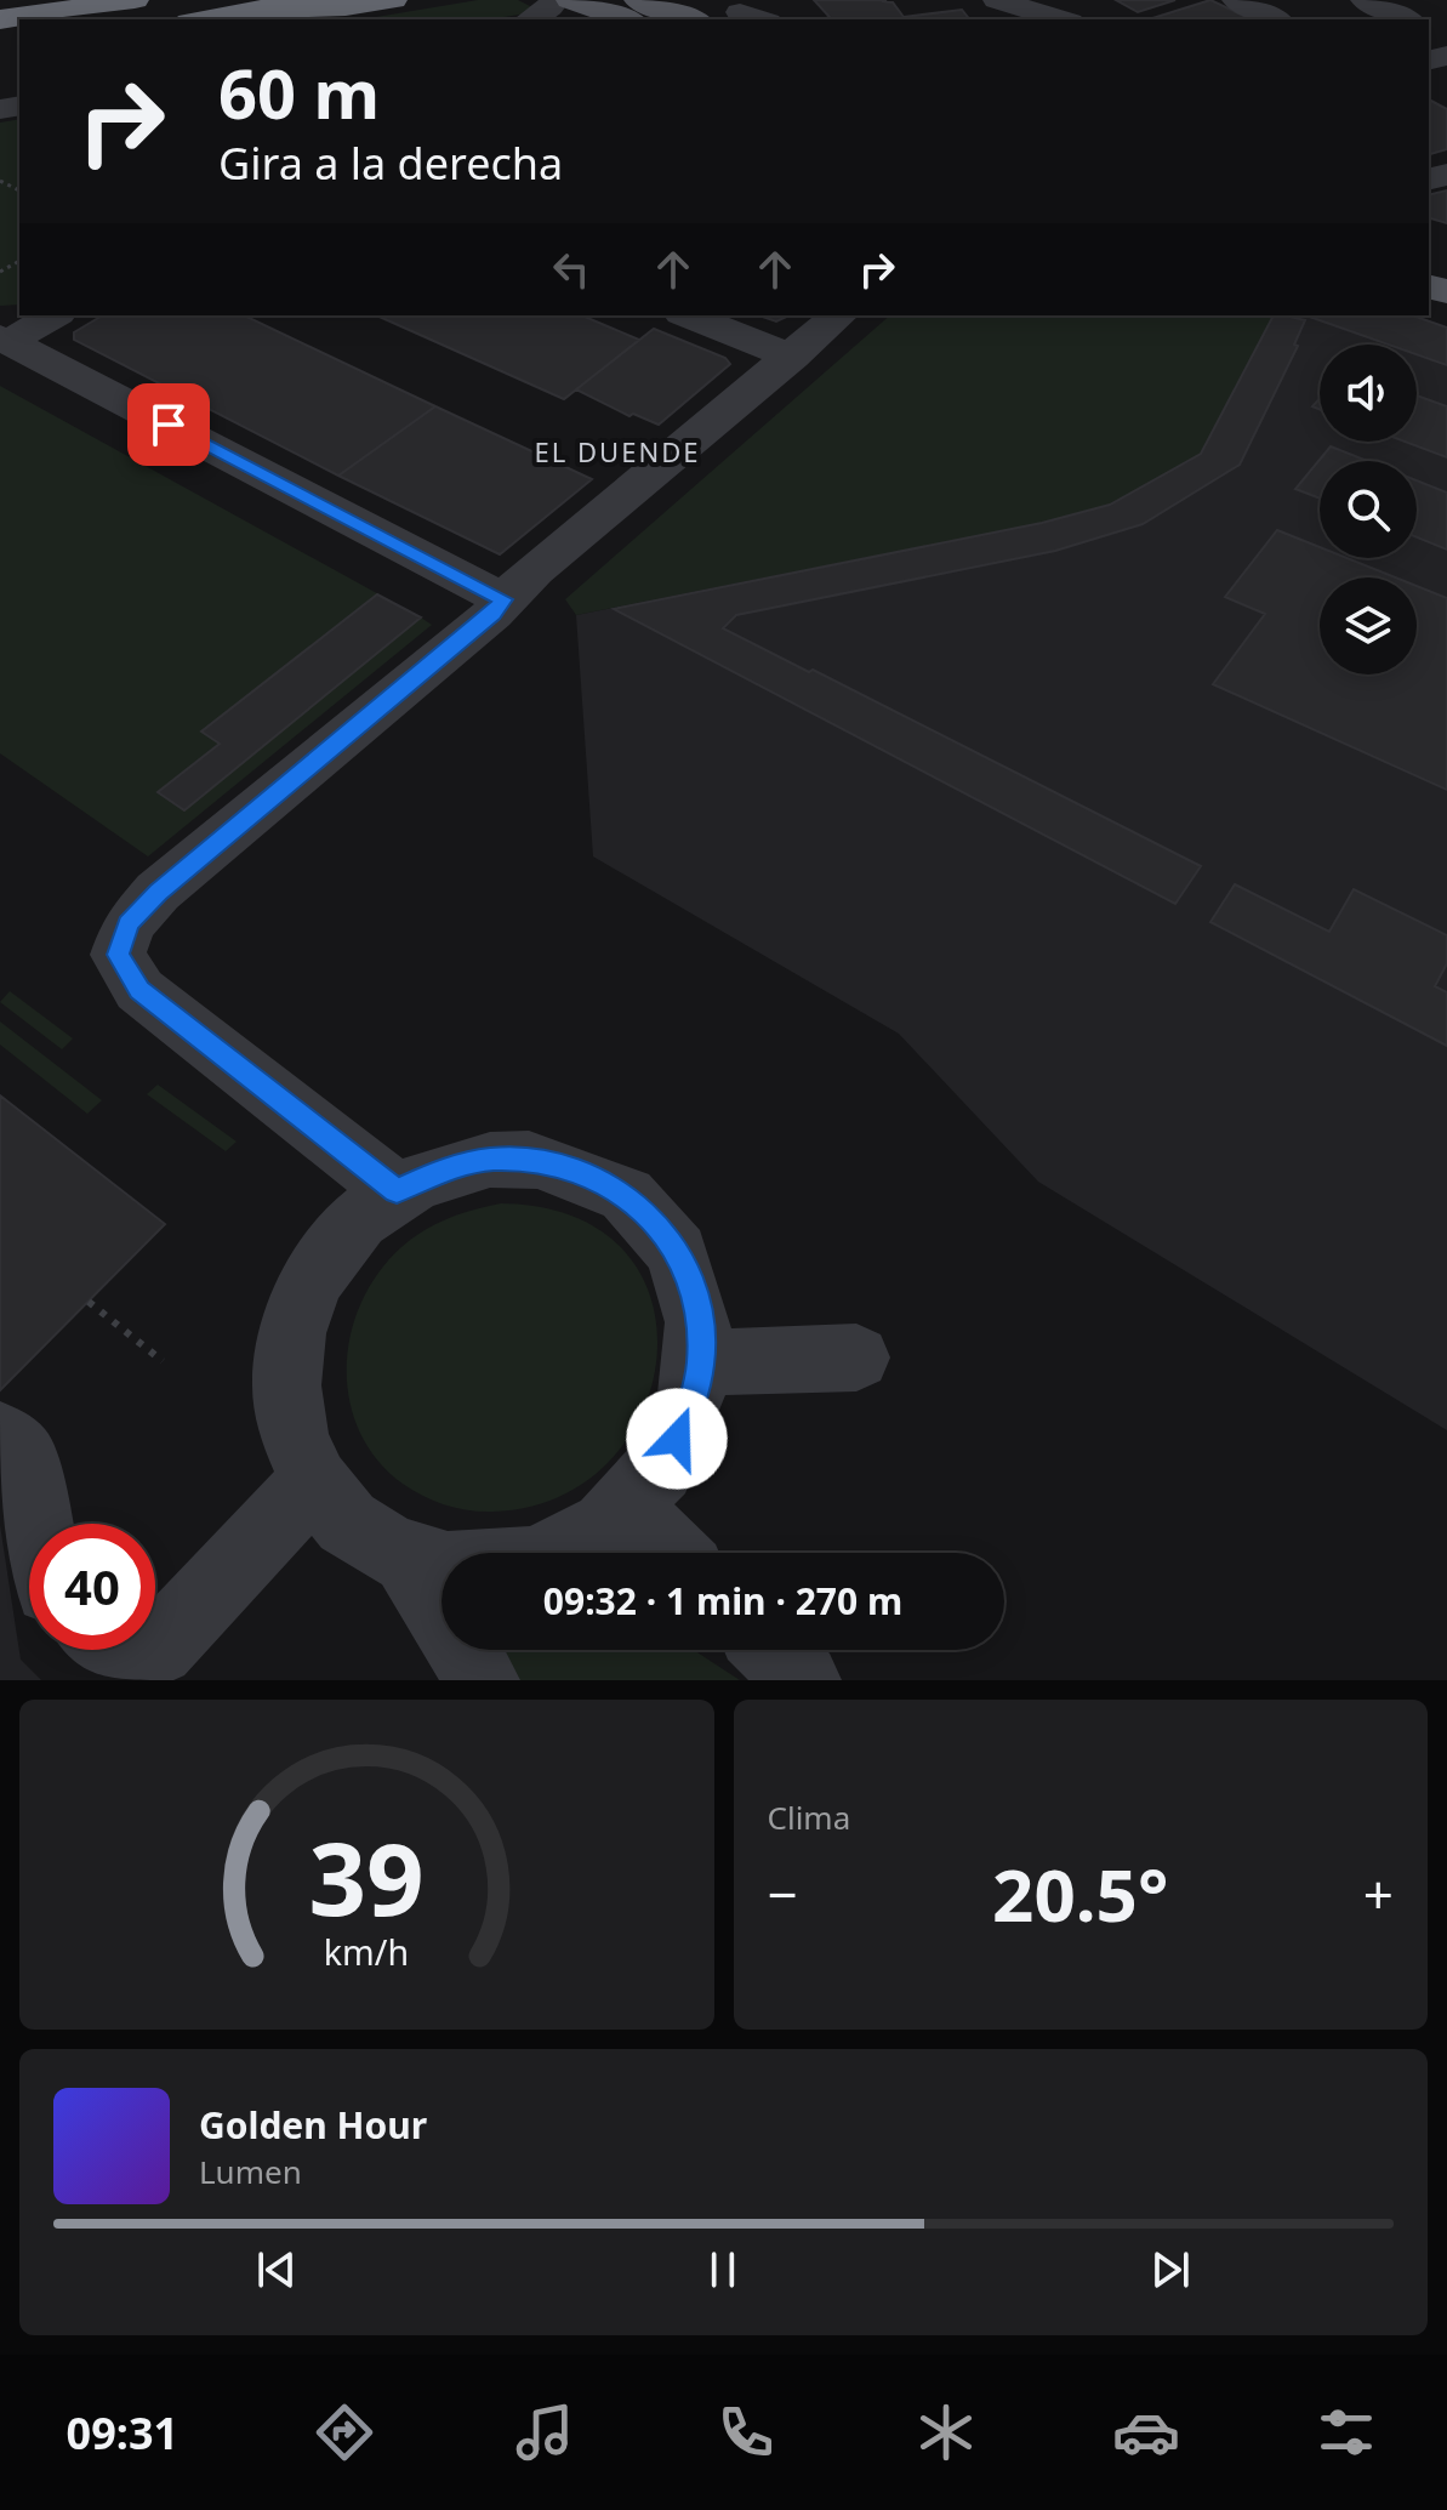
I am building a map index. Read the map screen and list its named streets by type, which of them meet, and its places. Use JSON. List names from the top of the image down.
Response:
{
  "districts": ["EL DUENDE"],
  "page": {
    "turn": ["60 m", "Gira a la derecha"],
    "limit": "40",
    "trip": "09:32 · 1 min · 270 m",
    "tile": "Clima",
    "heat": ["−", "20.5°", "+"],
    "song": ["Golden Hour", "Lumen"],
    "tabs": "09:31",
    "gauge": ["39", "km/h"]
  }
}
